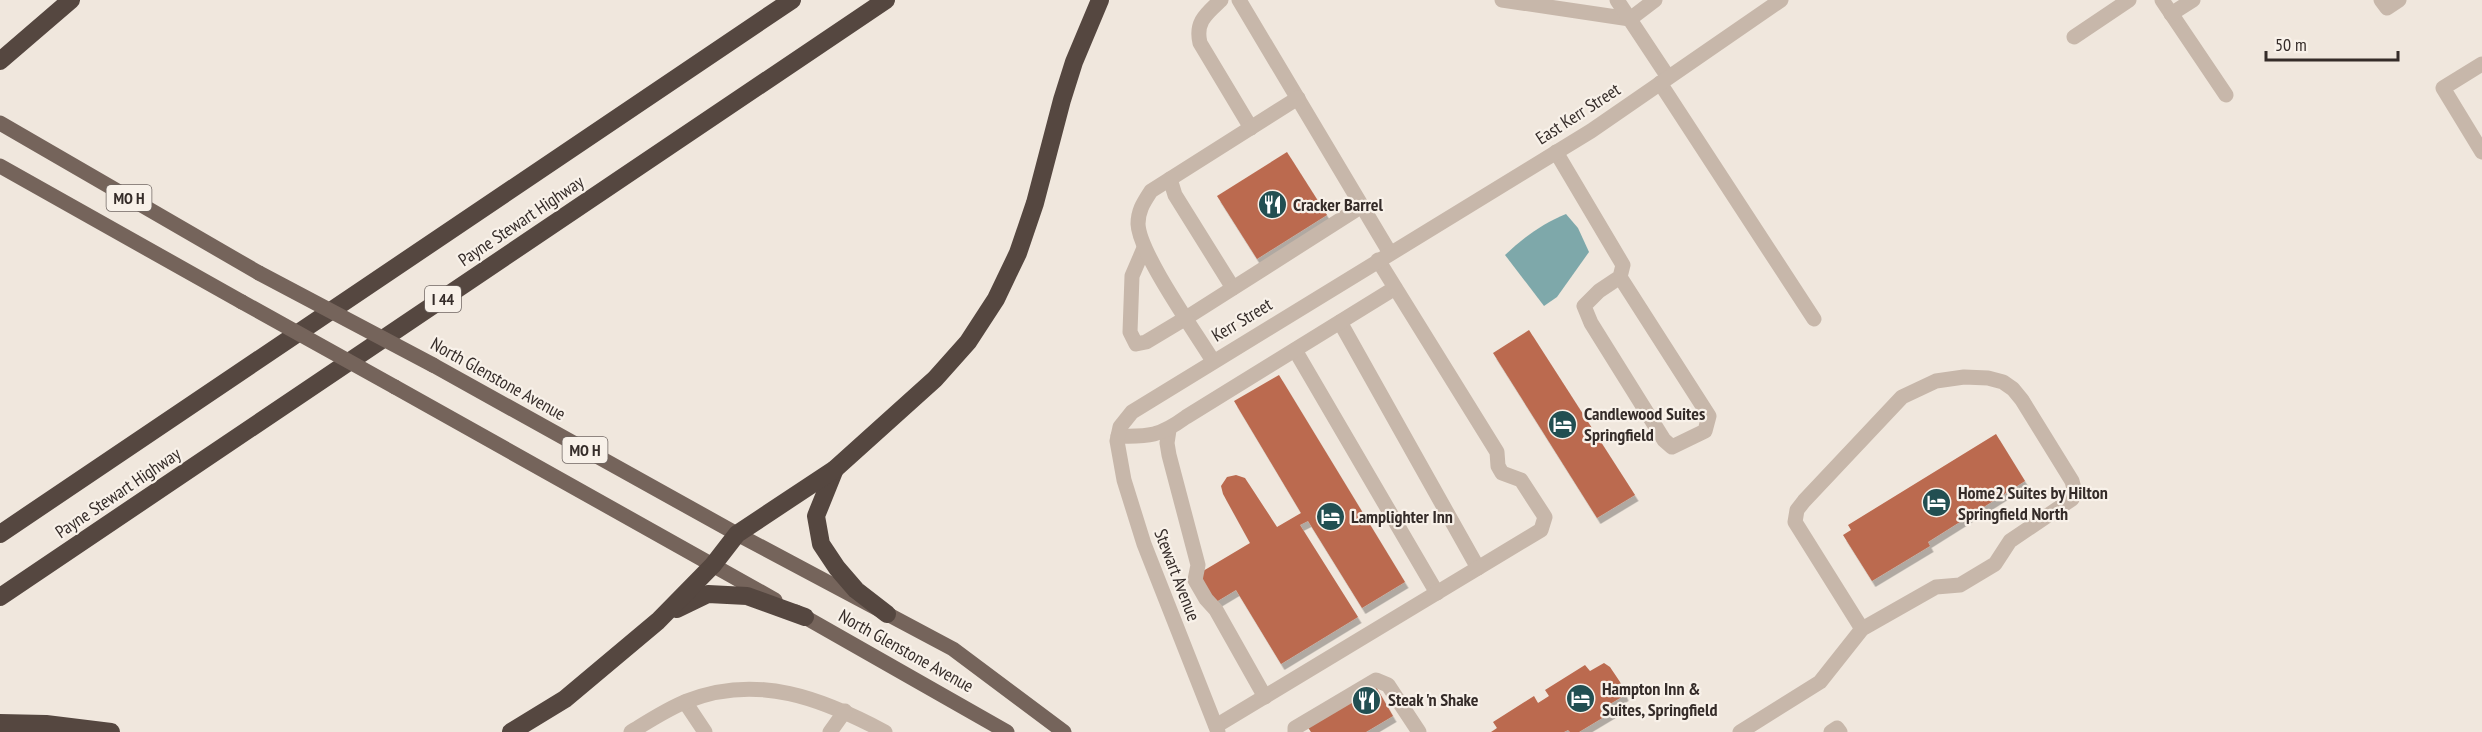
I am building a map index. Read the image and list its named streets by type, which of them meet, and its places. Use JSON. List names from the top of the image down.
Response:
{
  "streets": {
    "highway": ["Payne Stewart Highway", "I 44"],
    "main road": ["MO H", "North Glenstone Avenue"],
    "street": ["East Kerr Street", "Kerr Street", "Stewart Avenue"]
  },
  "crossings": [
    ["East Kerr Street", "Kerr Street"],
    ["Kerr Street", "Stewart Avenue"]
  ],
  "places": {
    "restaurant": ["Cracker Barrel", "Steak 'n Shake"],
    "hotel": [
      "Candlewood Suites Springfield",
      "Home2 Suites by Hilton Springfield North",
      "Lamplighter Inn",
      "Hampton Inn & Suites, Springfield"
    ]
  },
  "scale_bar": "50 m"
}
